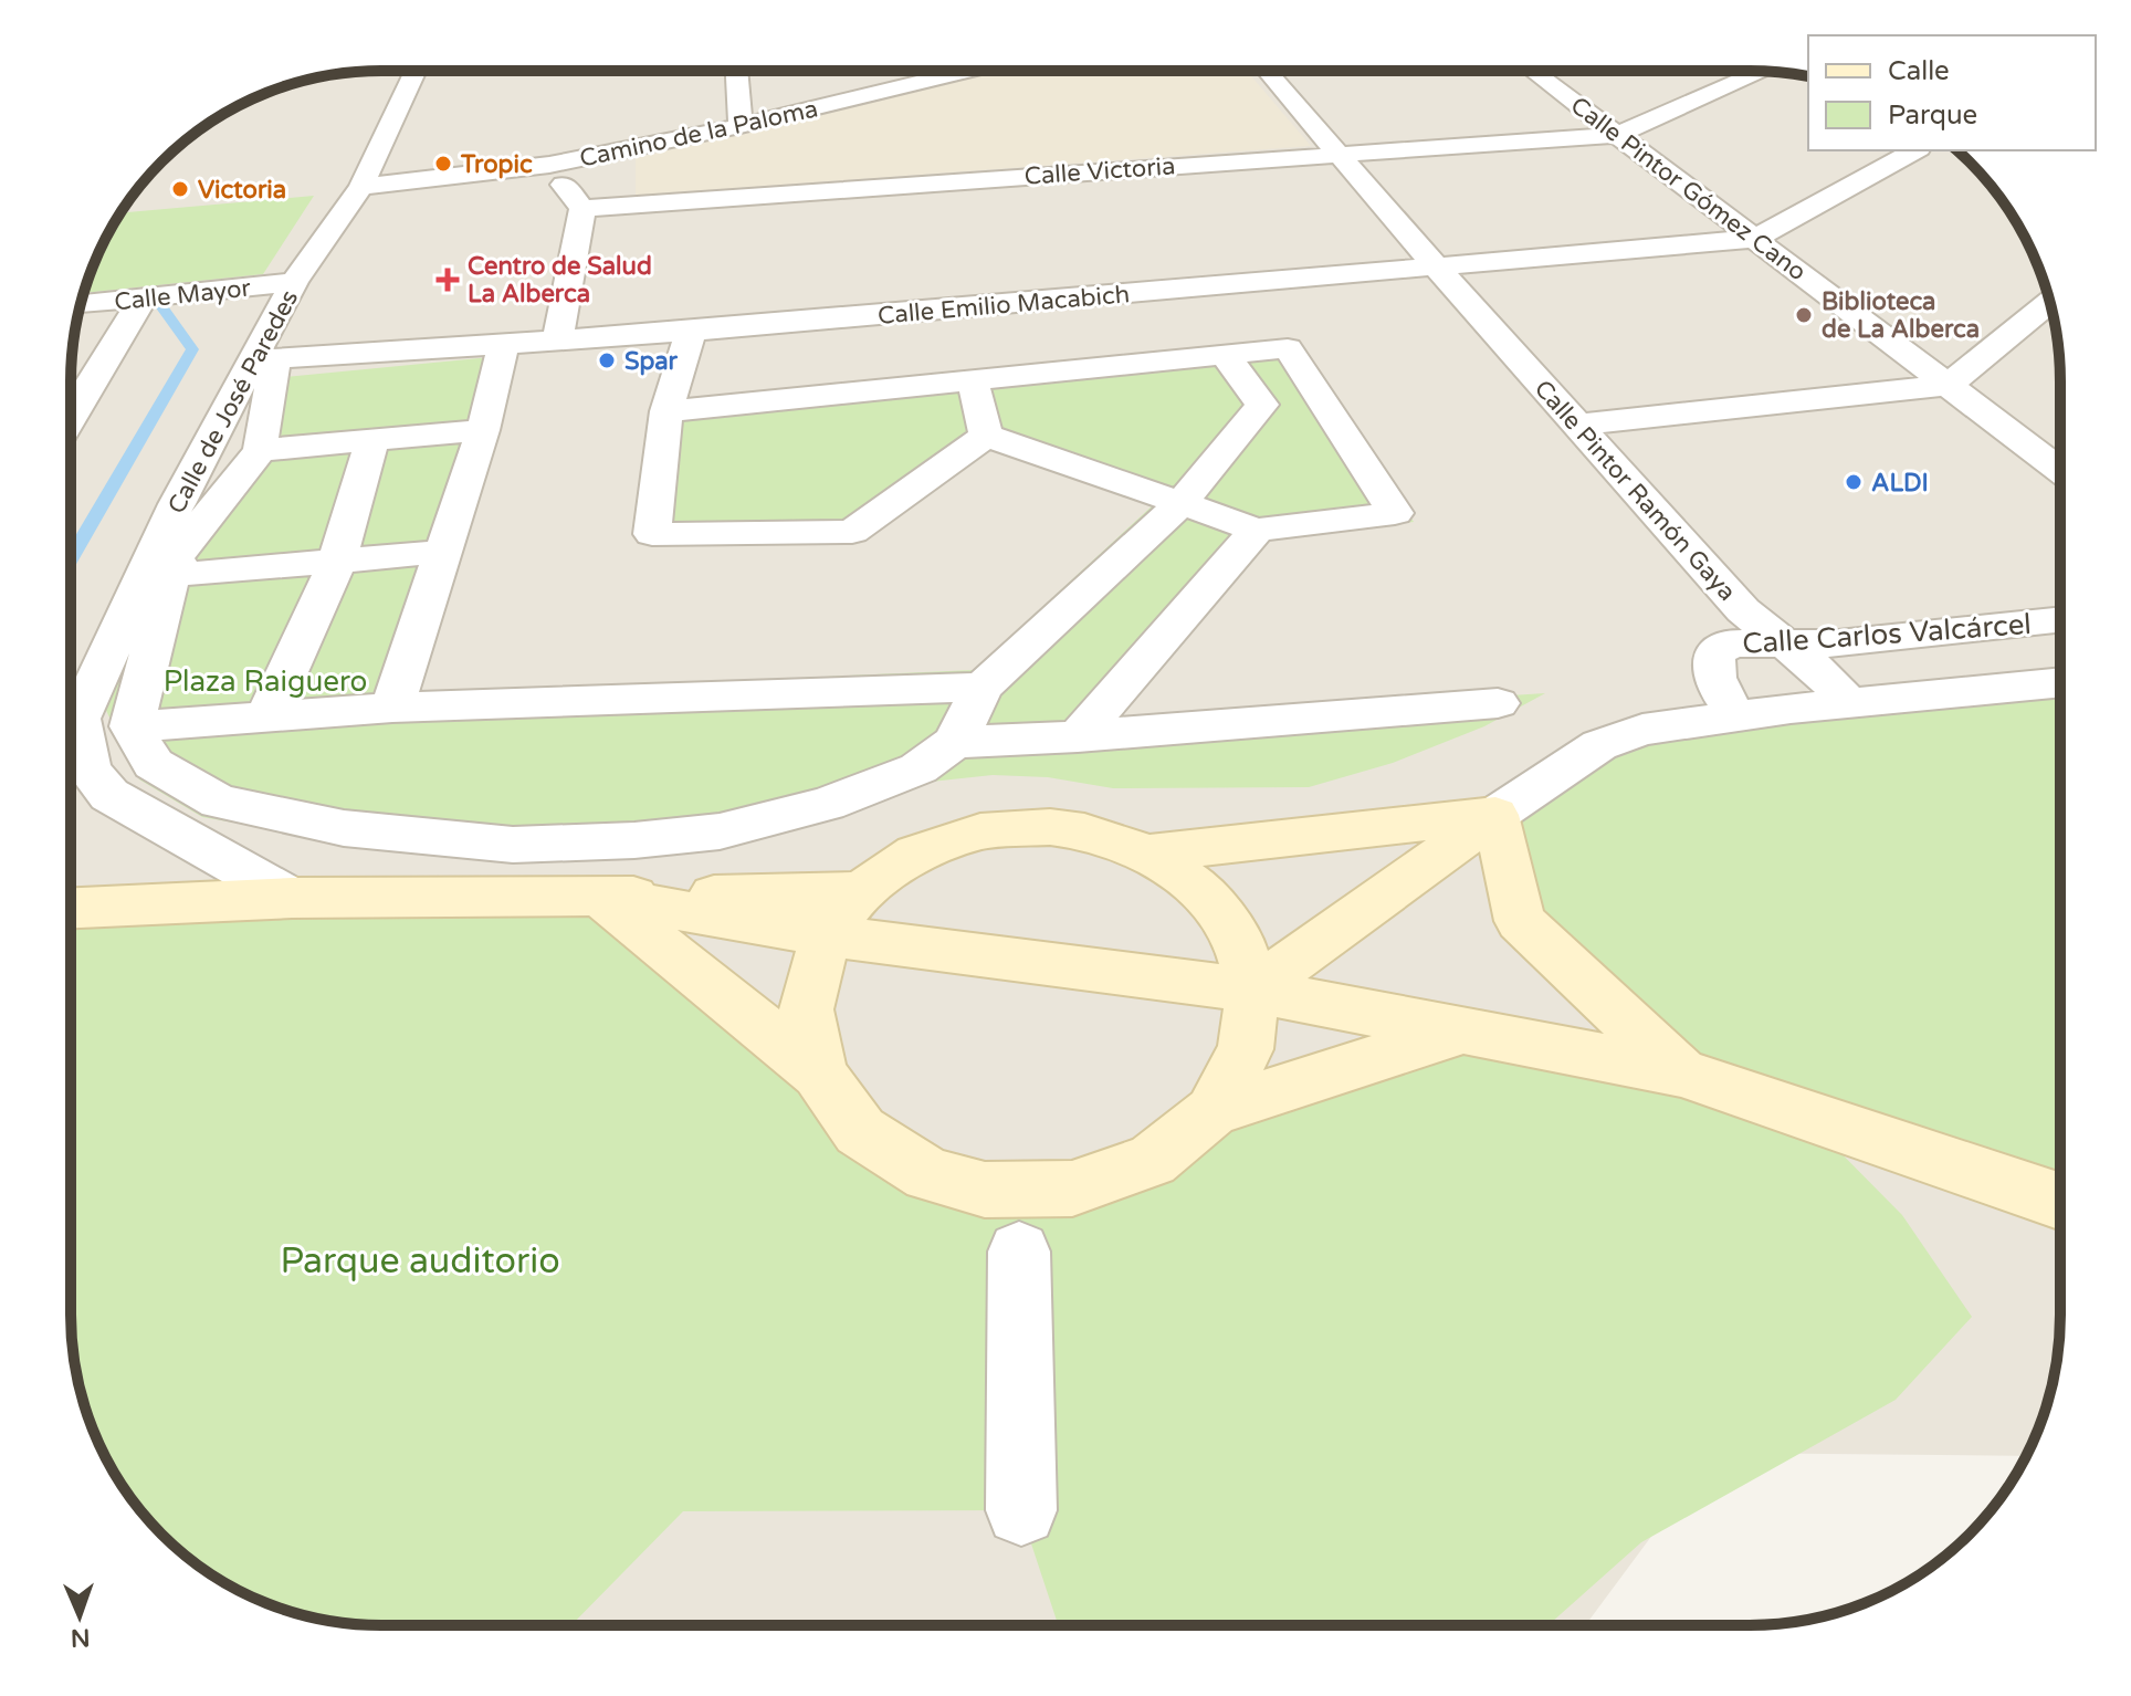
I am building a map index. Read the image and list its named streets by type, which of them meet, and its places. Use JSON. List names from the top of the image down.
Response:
{
  "streets": {
    "street": [
      "Camino de la Paloma",
      "Calle Victoria",
      "Calle Pintor Gómez Cano",
      "Calle Mayor",
      "Calle Emilio Macabich",
      "Calle de José Paredes",
      "Calle Pintor Ramón Gaya",
      "Calle Carlos Valcárcel"
    ]
  },
  "crossings": [
    ["Camino de la Paloma", "Calle de José Paredes"],
    ["Calle Victoria", "Calle Pintor Gómez Cano"],
    ["Calle Victoria", "Calle Pintor Ramón Gaya"],
    ["Calle Pintor Gómez Cano", "Calle Emilio Macabich"],
    ["Calle Mayor", "Calle de José Paredes"],
    ["Calle Emilio Macabich", "Calle de José Paredes"],
    ["Calle Emilio Macabich", "Calle Pintor Ramón Gaya"],
    ["Calle Pintor Ramón Gaya", "Calle Carlos Valcárcel"]
  ],
  "parks": ["Plaza Raiguero", "Parque auditorio"],
  "places": {
    "other": [
      "Tropic",
      "Victoria",
      "Biblioteca de La Alberca",
      "Spar",
      "ALDI"
    ],
    "health": ["Centro de Salud La Alberca"]
  },
  "legend": ["Calle", "Parque"],
  "north": "bottom"
}
